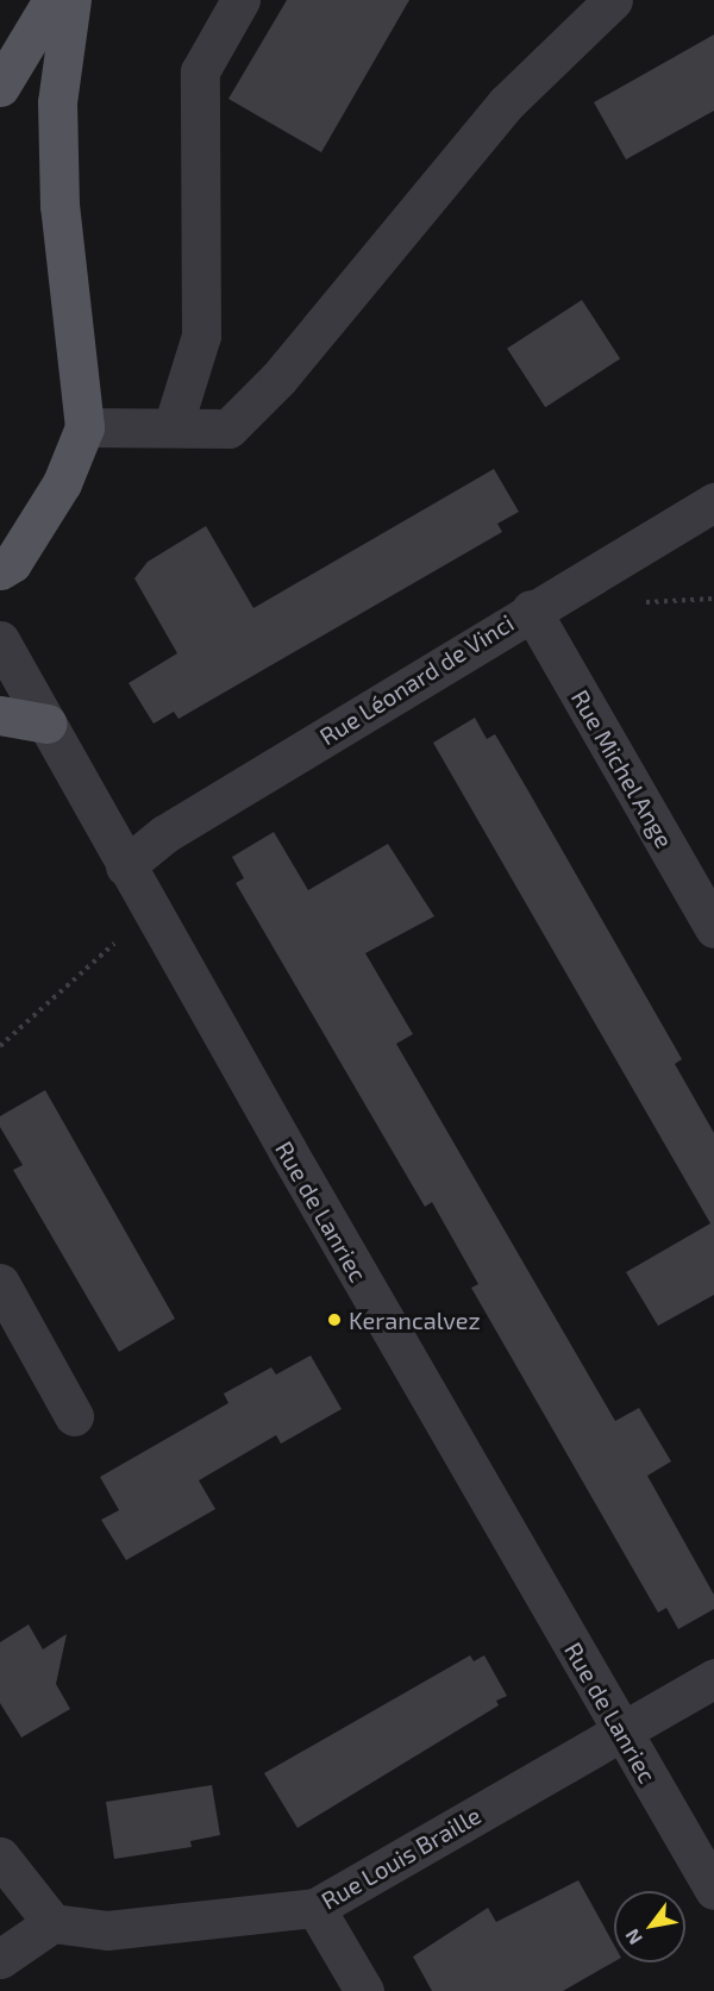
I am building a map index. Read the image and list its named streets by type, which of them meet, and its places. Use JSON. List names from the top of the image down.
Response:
{
  "streets": {
    "street": [
      "Rue Léonard de Vinci",
      "Rue Michel Ange",
      "Rue de Lanriec",
      "Rue Louis Braille"
    ]
  },
  "crossings": [
    ["Rue Léonard de Vinci", "Rue Michel Ange"],
    ["Rue Léonard de Vinci", "Rue de Lanriec"],
    ["Rue de Lanriec", "Rue Louis Braille"]
  ],
  "places": ["Kerancalvez"],
  "north": "bottom left"
}
